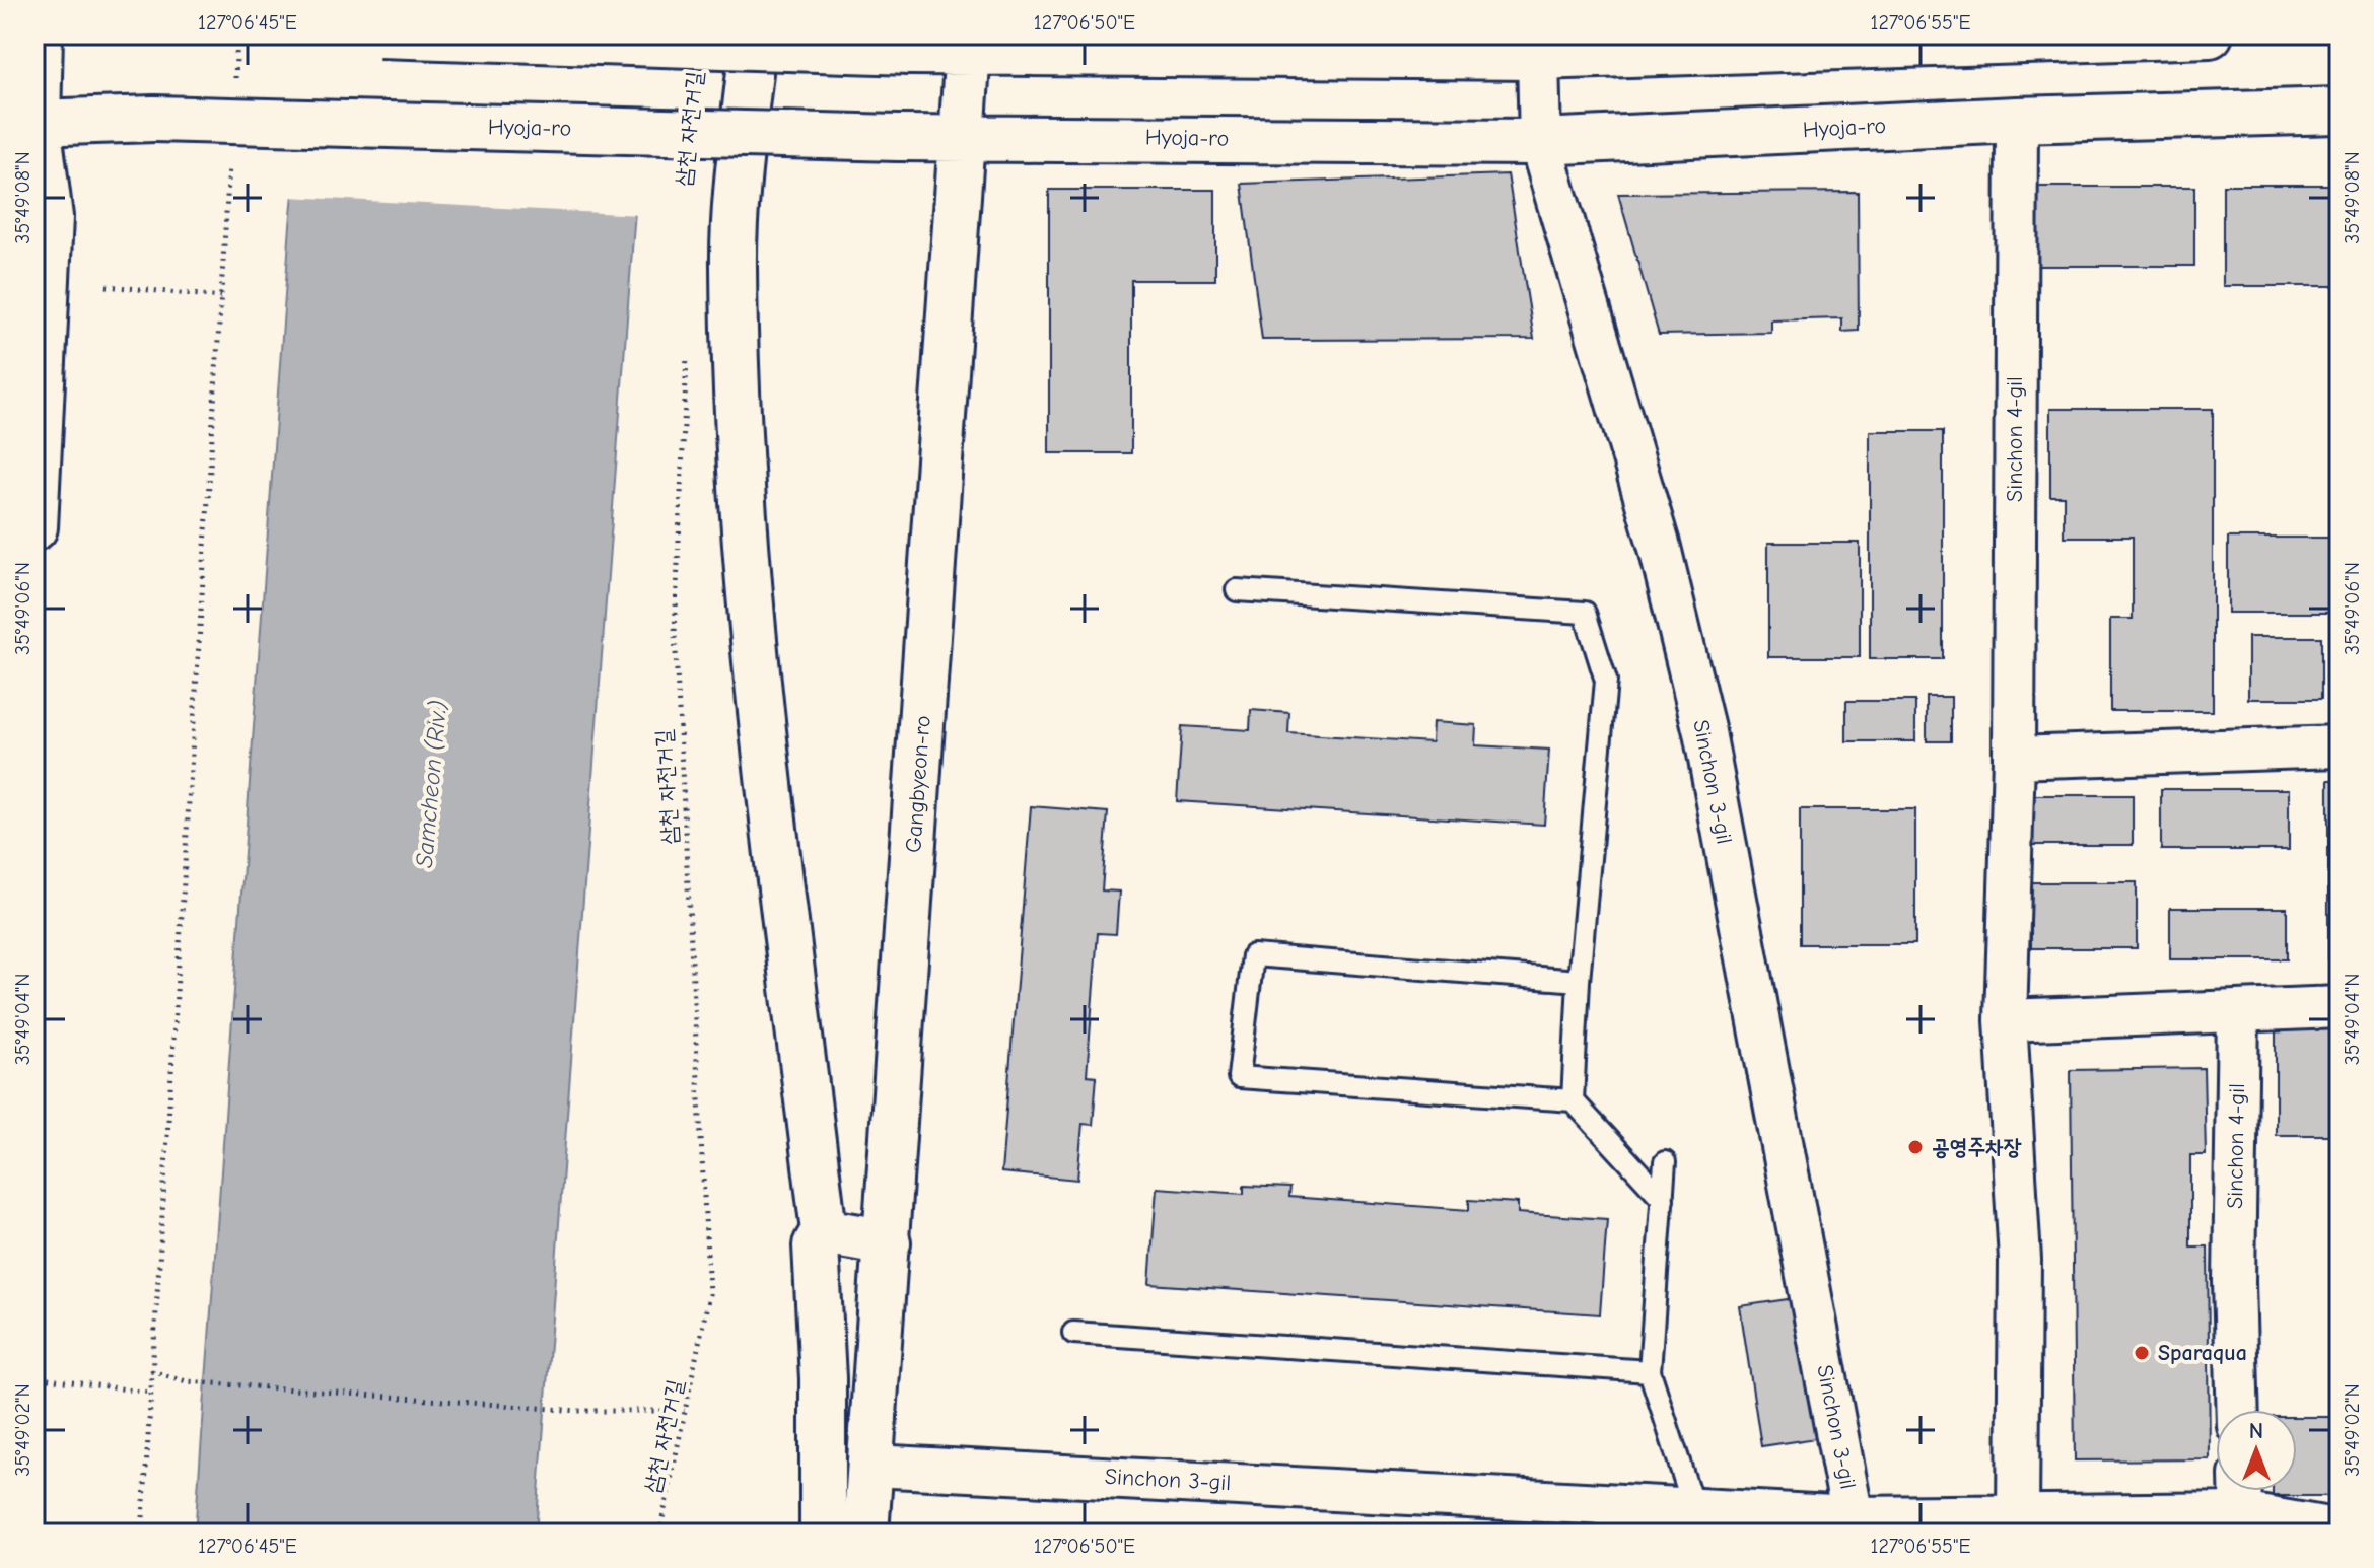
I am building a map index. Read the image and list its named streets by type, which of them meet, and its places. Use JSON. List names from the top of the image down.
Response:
{
  "streets": {
    "street": [
      "Hyoja-ro",
      "Sinchon 4-gil",
      "Sinchon 3-gil",
      "Gangbyeon-ro"
    ],
    "path": ["삼천 자전거길"]
  },
  "crossings": [
    ["Hyoja-ro", "Sinchon 4-gil"],
    ["Hyoja-ro", "Sinchon 3-gil"],
    ["Hyoja-ro", "Gangbyeon-ro"],
    ["Sinchon 4-gil", "Sinchon 3-gil"],
    ["Sinchon 3-gil", "Gangbyeon-ro"]
  ],
  "water": ["Samcheon (Riv.)"],
  "places": ["공영주차장", "Sparaqua"],
  "north": "top",
  "coordinates": [
    "127°06'45\"E",
    "127°06'50\"E",
    "127°06'55\"E",
    "35°49'08\"N",
    "35°49'06\"N",
    "35°49'04\"N",
    "35°49'02\"N"
  ]
}
